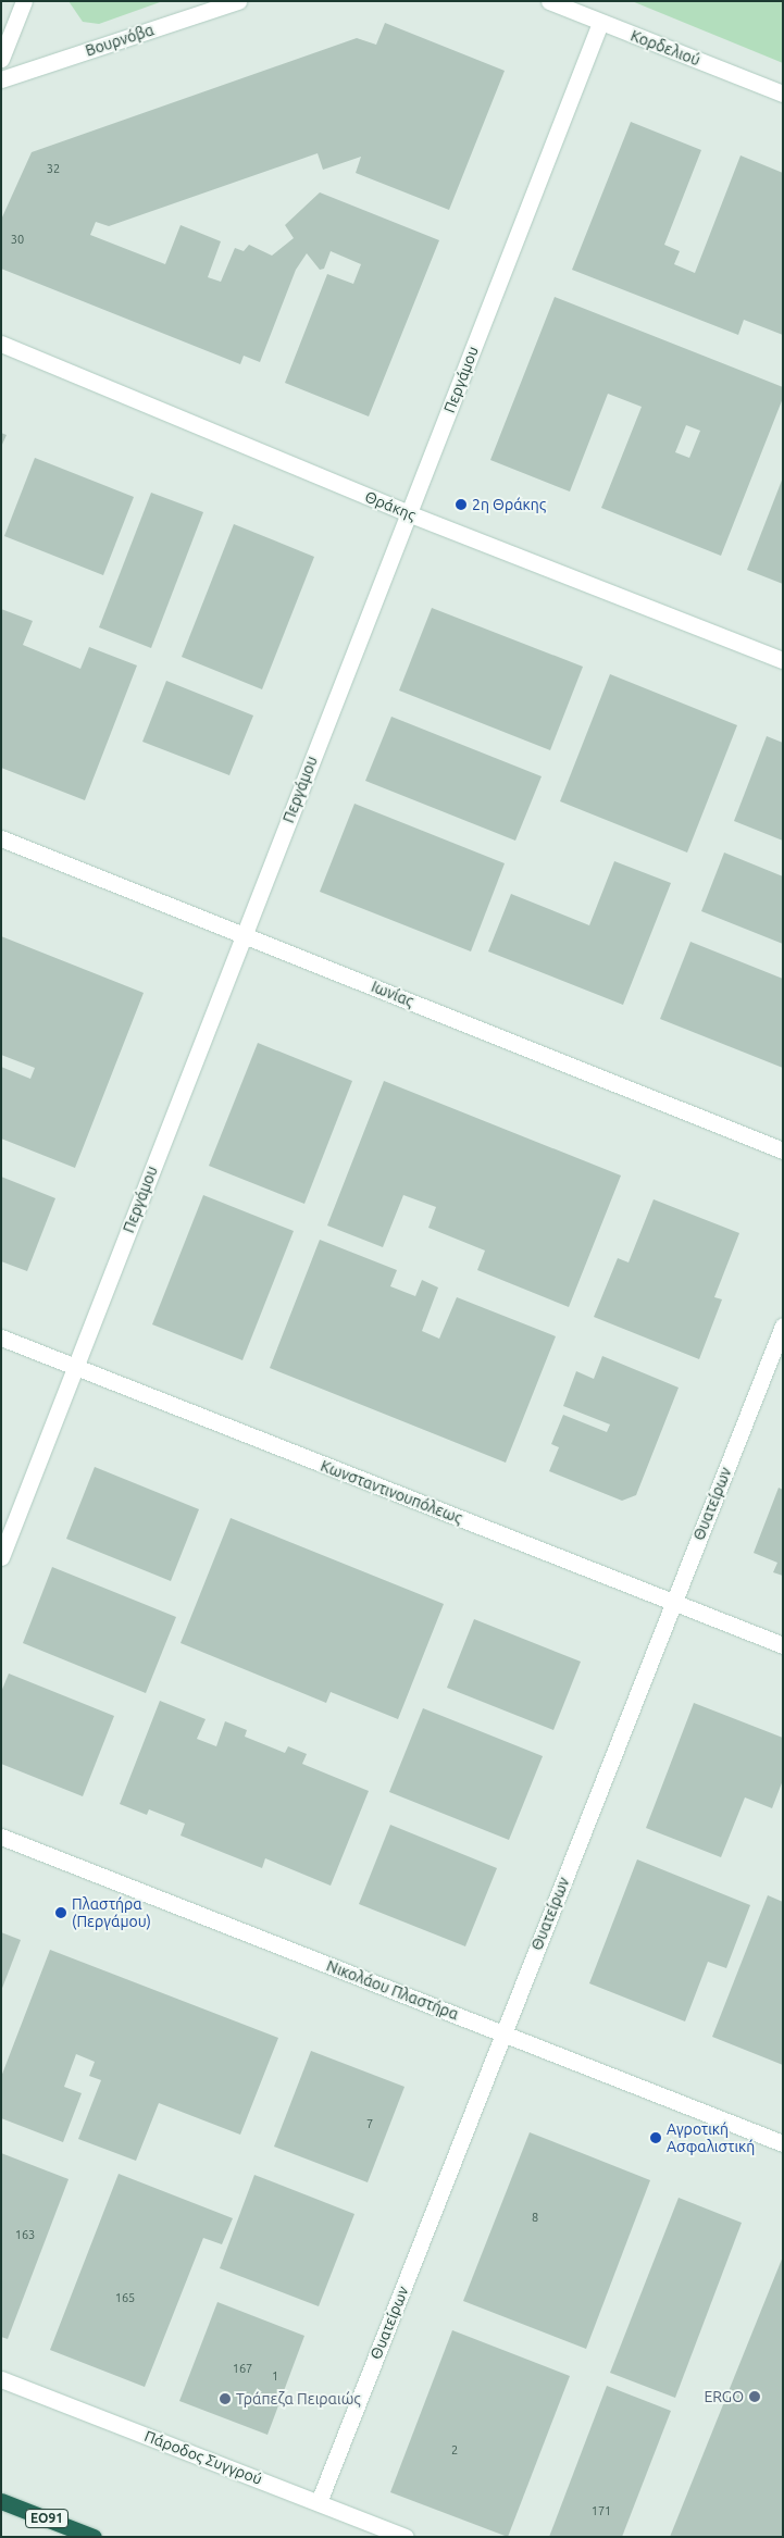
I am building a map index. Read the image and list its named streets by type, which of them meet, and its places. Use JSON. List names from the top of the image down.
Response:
{
  "streets": {
    "highway": ["ΕΟ91"],
    "street": [
      "Βουρνόβα",
      "Κορδελιού",
      "Περγάμου",
      "Θράκης",
      "Ιωνίας",
      "Κωνσταντινουπόλεως",
      "Θυατείρων",
      "Νικολάου Πλαστήρα",
      "Πάροδος Συγγρού"
    ]
  },
  "crossings": [
    ["Κορδελιού", "Περγάμου"],
    ["Περγάμου", "Θράκης"],
    ["Περγάμου", "Ιωνίας"],
    ["Περγάμου", "Κωνσταντινουπόλεως"],
    ["Κωνσταντινουπόλεως", "Θυατείρων"],
    ["Θυατείρων", "Νικολάου Πλαστήρα"],
    ["Θυατείρων", "Πάροδος Συγγρού"]
  ],
  "places": [
    "2η Θράκης",
    "Πλαστήρα (Περγάμου)",
    "Αγροτική Ασφαλιστική",
    "ERGO",
    "Τράπεζα Πειραιώς"
  ],
  "house_numbers": [
    "32",
    "30",
    "7",
    "8",
    "163",
    "165",
    "167",
    "1",
    "2",
    "171"
  ]
}
